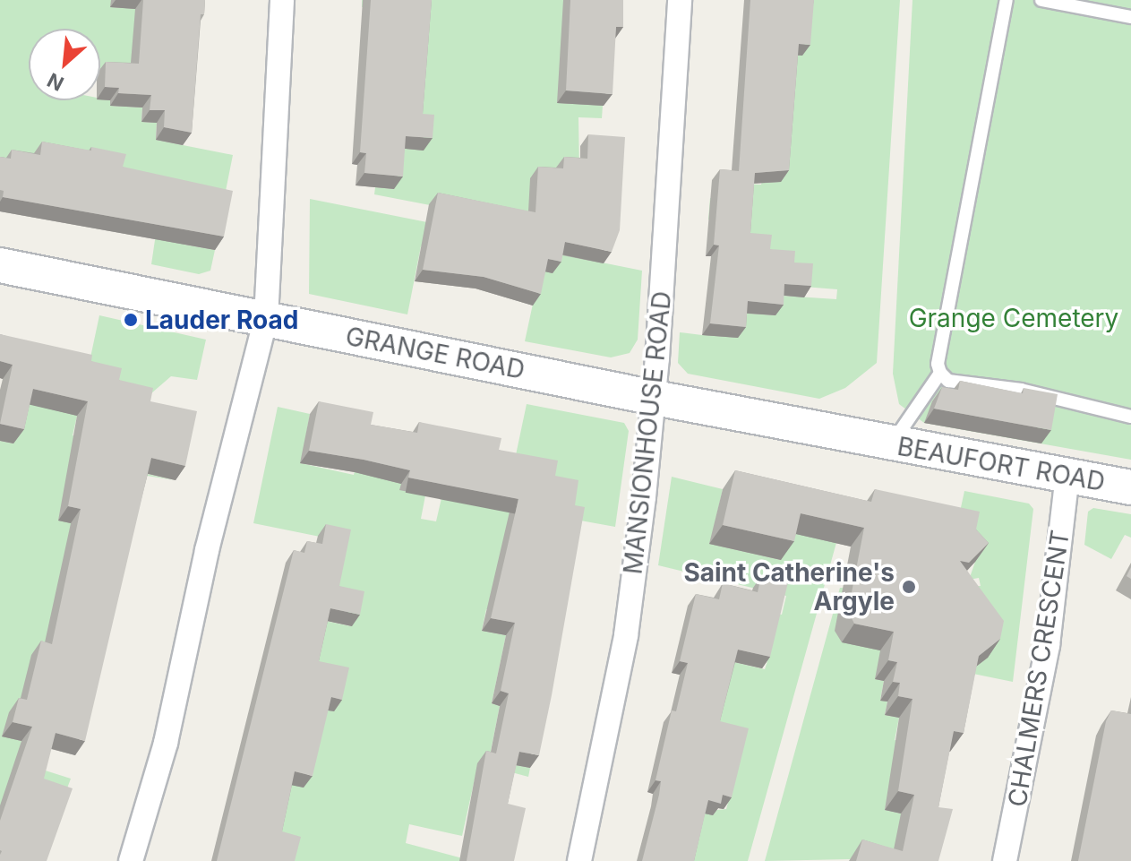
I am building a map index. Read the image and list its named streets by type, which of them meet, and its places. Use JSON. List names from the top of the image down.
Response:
{
  "streets": {
    "street": [
      "GRANGE ROAD",
      "MANSIONHOUSE ROAD",
      "BEAUFORT ROAD",
      "CHALMERS CRESCENT"
    ]
  },
  "crossings": [
    ["GRANGE ROAD", "MANSIONHOUSE ROAD"],
    ["GRANGE ROAD", "BEAUFORT ROAD"],
    ["BEAUFORT ROAD", "CHALMERS CRESCENT"]
  ],
  "parks": ["Grange Cemetery"],
  "places": ["Lauder Road", "Saint Catherine's Argyle"],
  "north": "bottom left"
}
